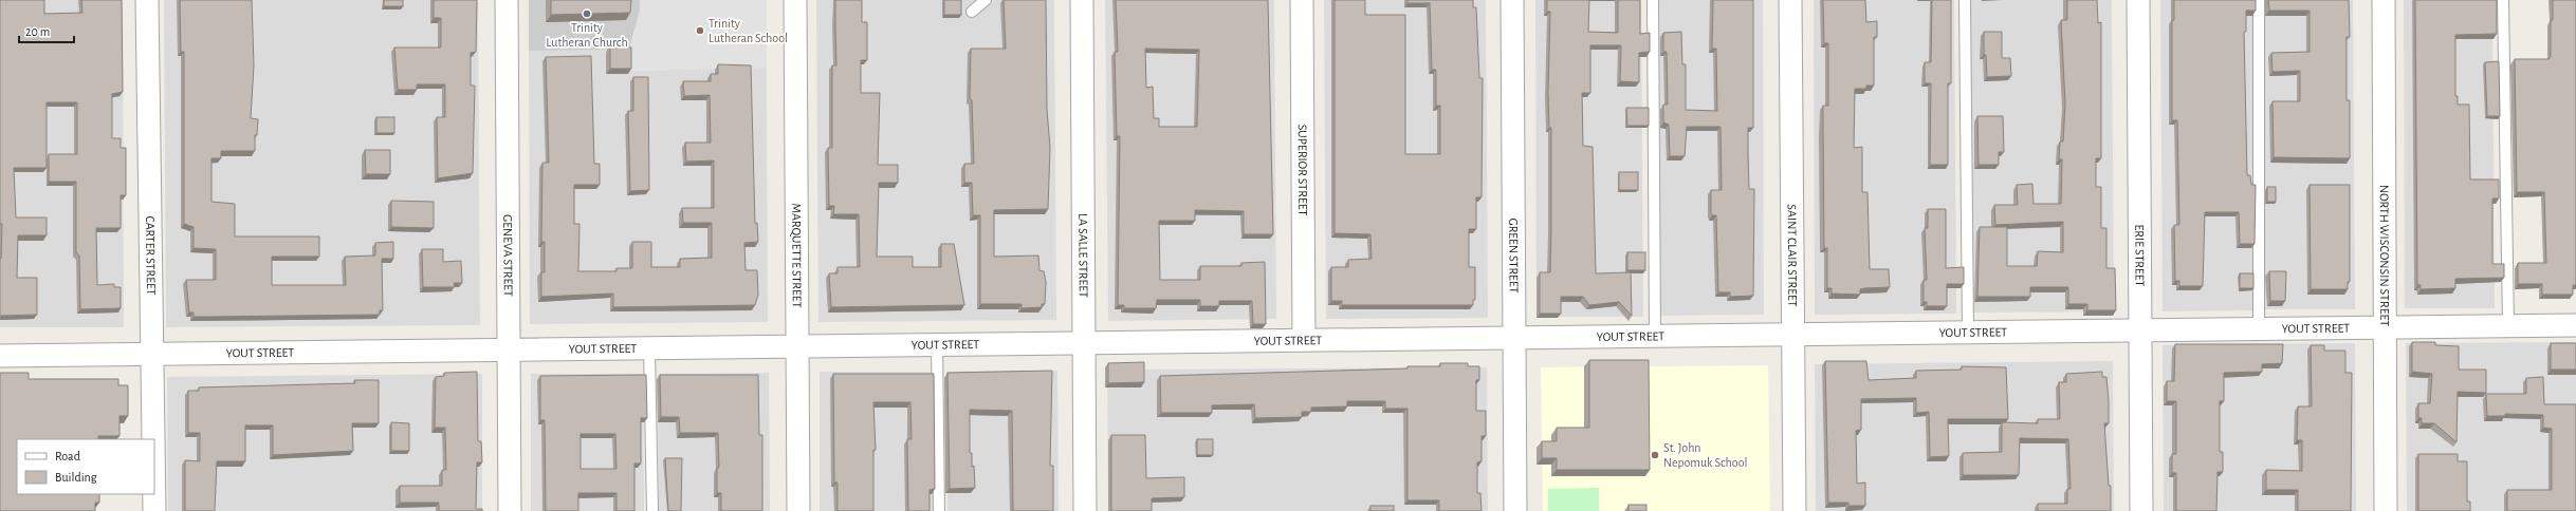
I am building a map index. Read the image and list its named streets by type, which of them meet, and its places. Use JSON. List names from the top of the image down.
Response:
{
  "streets": {
    "street": [
      "SUPERIOR STREET",
      "CARTER STREET",
      "GENEVA STREET",
      "MARQUETTE STREET",
      "LA SALLE STREET",
      "GREEN STREET",
      "SAINT CLAIR STREET",
      "ERIE STREET",
      "NORTH WISCONSIN STREET",
      "YOUT STREET"
    ]
  },
  "crossings": [
    ["SUPERIOR STREET", "YOUT STREET"],
    ["CARTER STREET", "YOUT STREET"],
    ["GENEVA STREET", "YOUT STREET"],
    ["MARQUETTE STREET", "YOUT STREET"],
    ["LA SALLE STREET", "YOUT STREET"],
    ["GREEN STREET", "YOUT STREET"],
    ["SAINT CLAIR STREET", "YOUT STREET"],
    ["ERIE STREET", "YOUT STREET"],
    ["NORTH WISCONSIN STREET", "YOUT STREET"]
  ],
  "places": ["Trinity Lutheran Church", "Trinity Lutheran School", "St. John Nepomuk School"],
  "legend": ["Road", "Building"],
  "scale_bar": "20 m"
}
